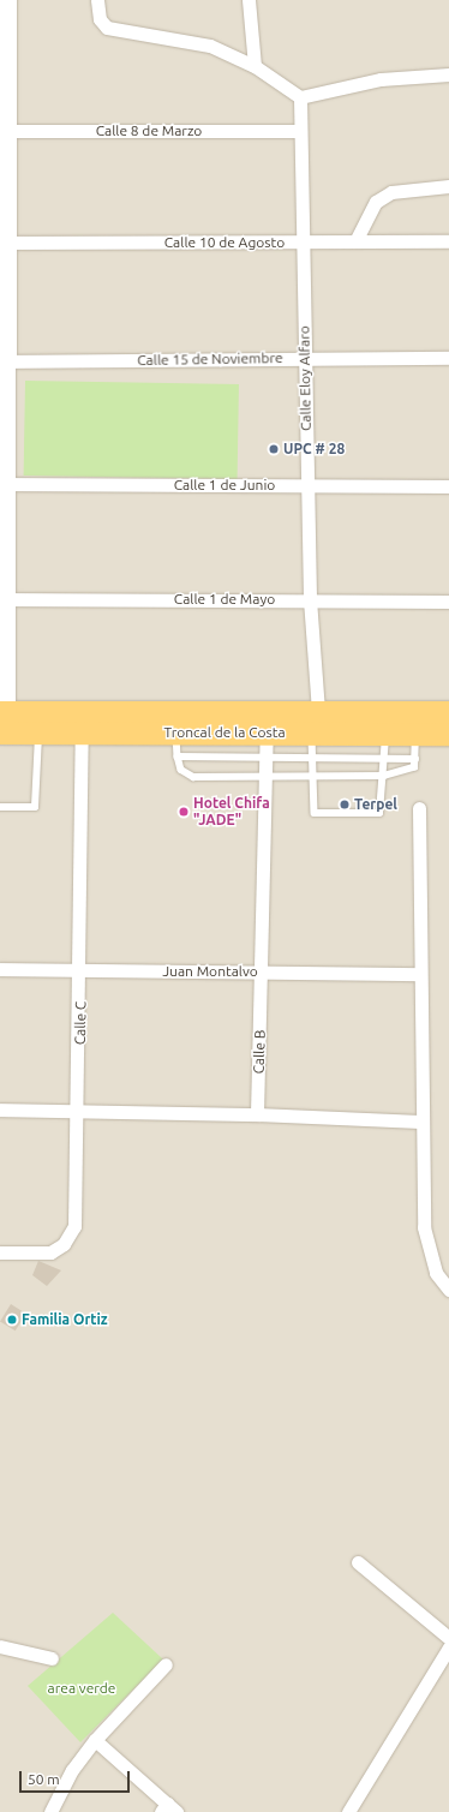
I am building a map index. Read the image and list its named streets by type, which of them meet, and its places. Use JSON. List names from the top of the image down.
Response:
{
  "streets": {
    "highway": ["Troncal de la Costa"],
    "street": [
      "Calle 8 de Marzo",
      "Calle 10 de Agosto",
      "Calle 15 de Noviembre",
      "Calle Eloy Alfaro",
      "Calle 1 de Junio",
      "Calle 1 de Mayo",
      "Juan Montalvo",
      "Calle C",
      "Calle B"
    ]
  },
  "crossings": [
    ["Calle 8 de Marzo", "Calle Eloy Alfaro"],
    ["Calle 10 de Agosto", "Calle Eloy Alfaro"],
    ["Calle 15 de Noviembre", "Calle Eloy Alfaro"],
    ["Calle Eloy Alfaro", "Calle 1 de Junio"],
    ["Calle Eloy Alfaro", "Calle 1 de Mayo"],
    ["Calle Eloy Alfaro", "Troncal de la Costa"],
    ["Troncal de la Costa", "Calle C"],
    ["Troncal de la Costa", "Calle B"],
    ["Juan Montalvo", "Calle C"],
    ["Juan Montalvo", "Calle B"]
  ],
  "parks": ["area verde"],
  "places": [
    "UPC # 28",
    "Terpel",
    "Hotel Chifa \"JADE\"",
    "Familia Ortiz"
  ],
  "scale_bar": "50 m"
}
